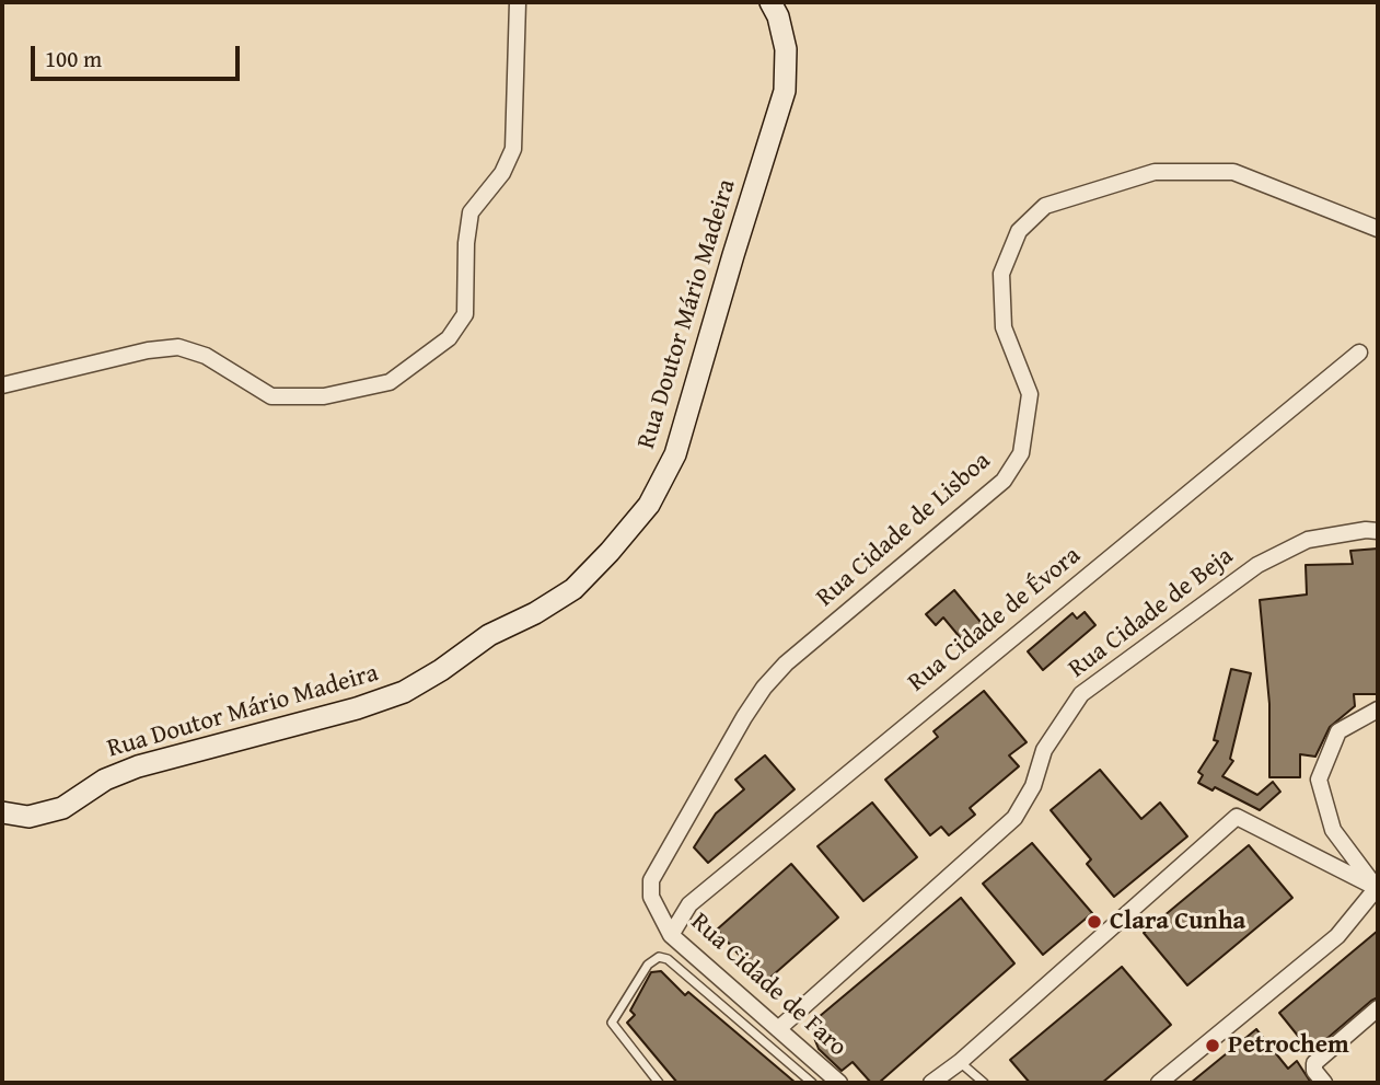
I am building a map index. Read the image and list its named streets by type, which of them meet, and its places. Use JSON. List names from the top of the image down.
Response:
{
  "streets": {
    "main road": ["Rua Doutor Mário Madeira"],
    "street": [
      "Rua Cidade de Lisboa",
      "Rua Cidade de Beja",
      "Rua Cidade de Évora",
      "Rua Cidade de Faro"
    ]
  },
  "crossings": [
    ["Rua Cidade de Lisboa", "Rua Cidade de Faro"],
    ["Rua Cidade de Beja", "Rua Cidade de Faro"],
    ["Rua Cidade de Évora", "Rua Cidade de Faro"]
  ],
  "places": ["Clara Cunha", "Petrochem"],
  "scale_bar": "100 m"
}
